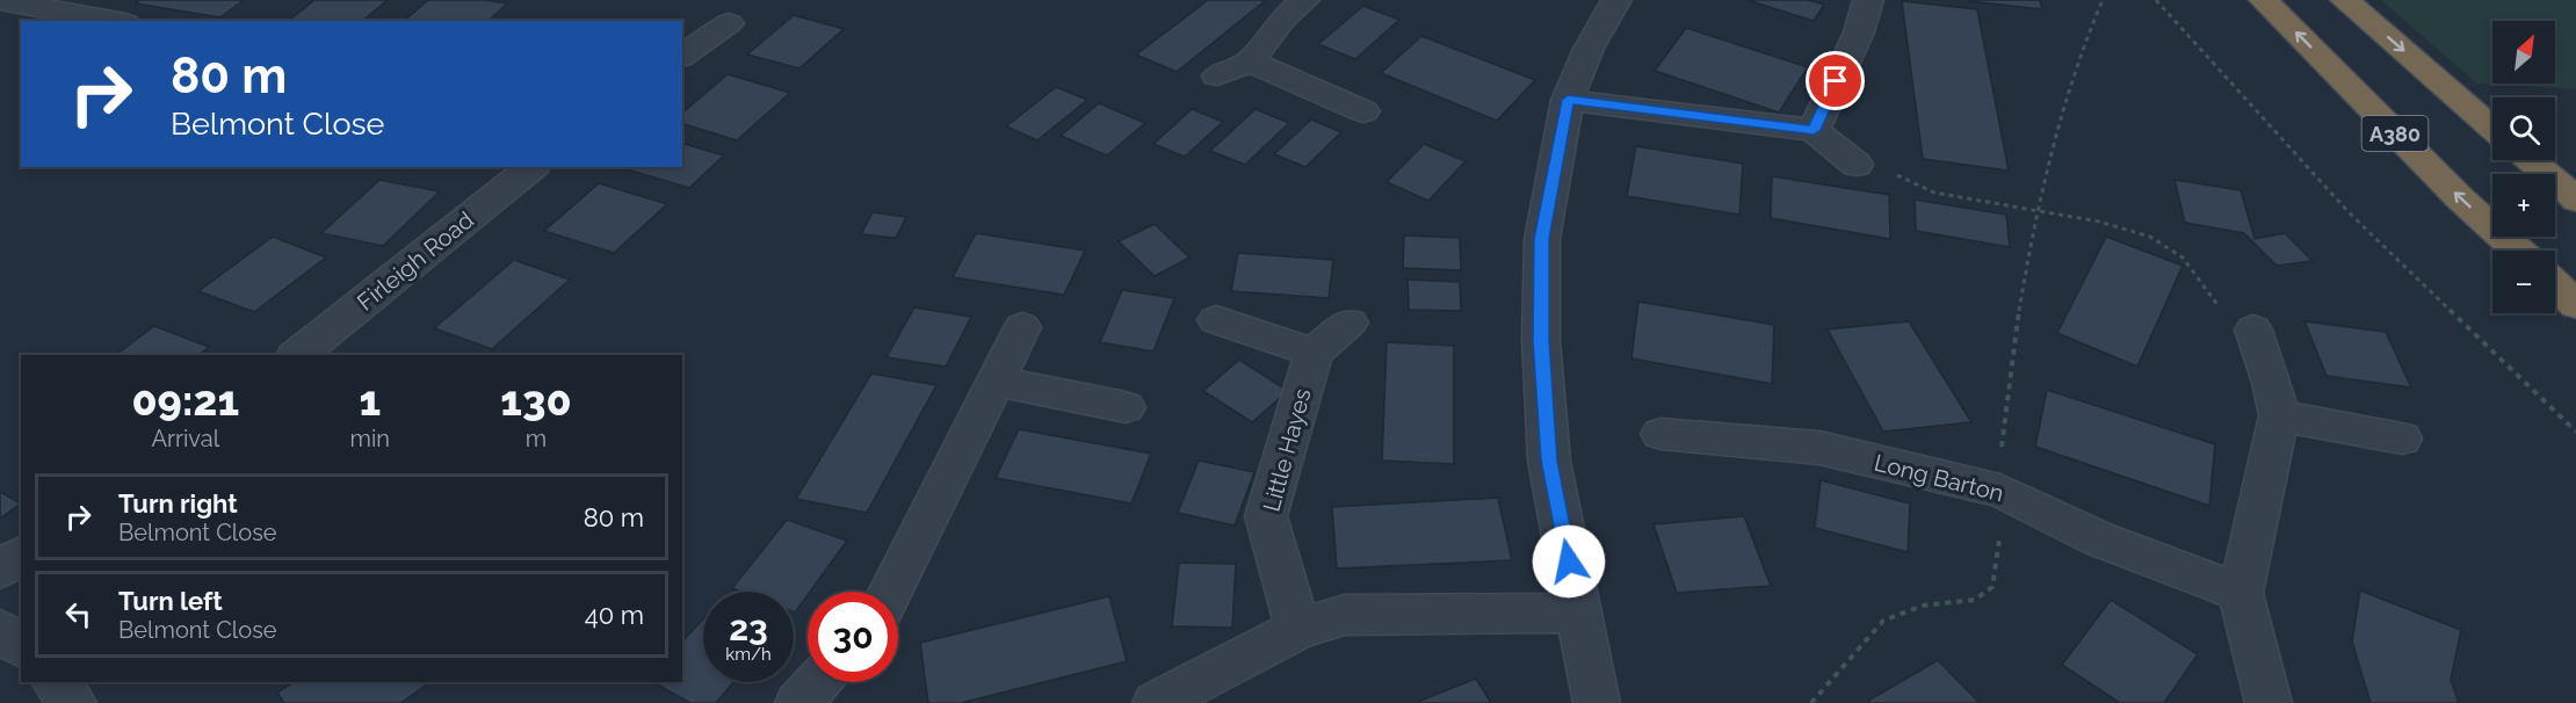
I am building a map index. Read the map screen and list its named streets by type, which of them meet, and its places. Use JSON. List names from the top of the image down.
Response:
{
  "streets": {
    "highway": ["A380"],
    "street": ["Firleigh Road", "Little Hayes", "Long Barton"]
  },
  "north": "top right",
  "page": {
    "map_buttons": ["+", "−"],
    "turn": ["80 m", "Belmont Close"],
    "eta": [
      "09:21",
      "Arrival",
      "1",
      "min",
      "130",
      "m"
    ],
    "list": [
      {
        "name": "Turn right",
        "note": "Belmont Close",
        "value": "80 m"
      },
      {
        "name": "Turn left",
        "note": "Belmont Close",
        "value": "40 m"
      }
    ],
    "speed": "23 km/h",
    "limit": "30"
  }
}
